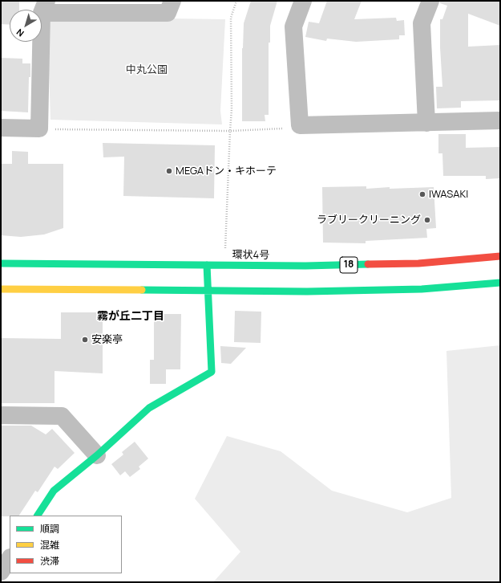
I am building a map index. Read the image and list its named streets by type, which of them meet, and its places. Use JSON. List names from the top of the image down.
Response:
{
  "streets": {
    "main road": ["環状4号", "18"]
  },
  "districts": ["霧が丘二丁目"],
  "parks": ["中丸公園"],
  "places": [
    "MEGAドン・キホーテ",
    "IWASAKI",
    "ラブリークリーニング",
    "安楽亭"
  ],
  "legend": ["順調", "混雑", "渋滞"],
  "north": "bottom left"
}
